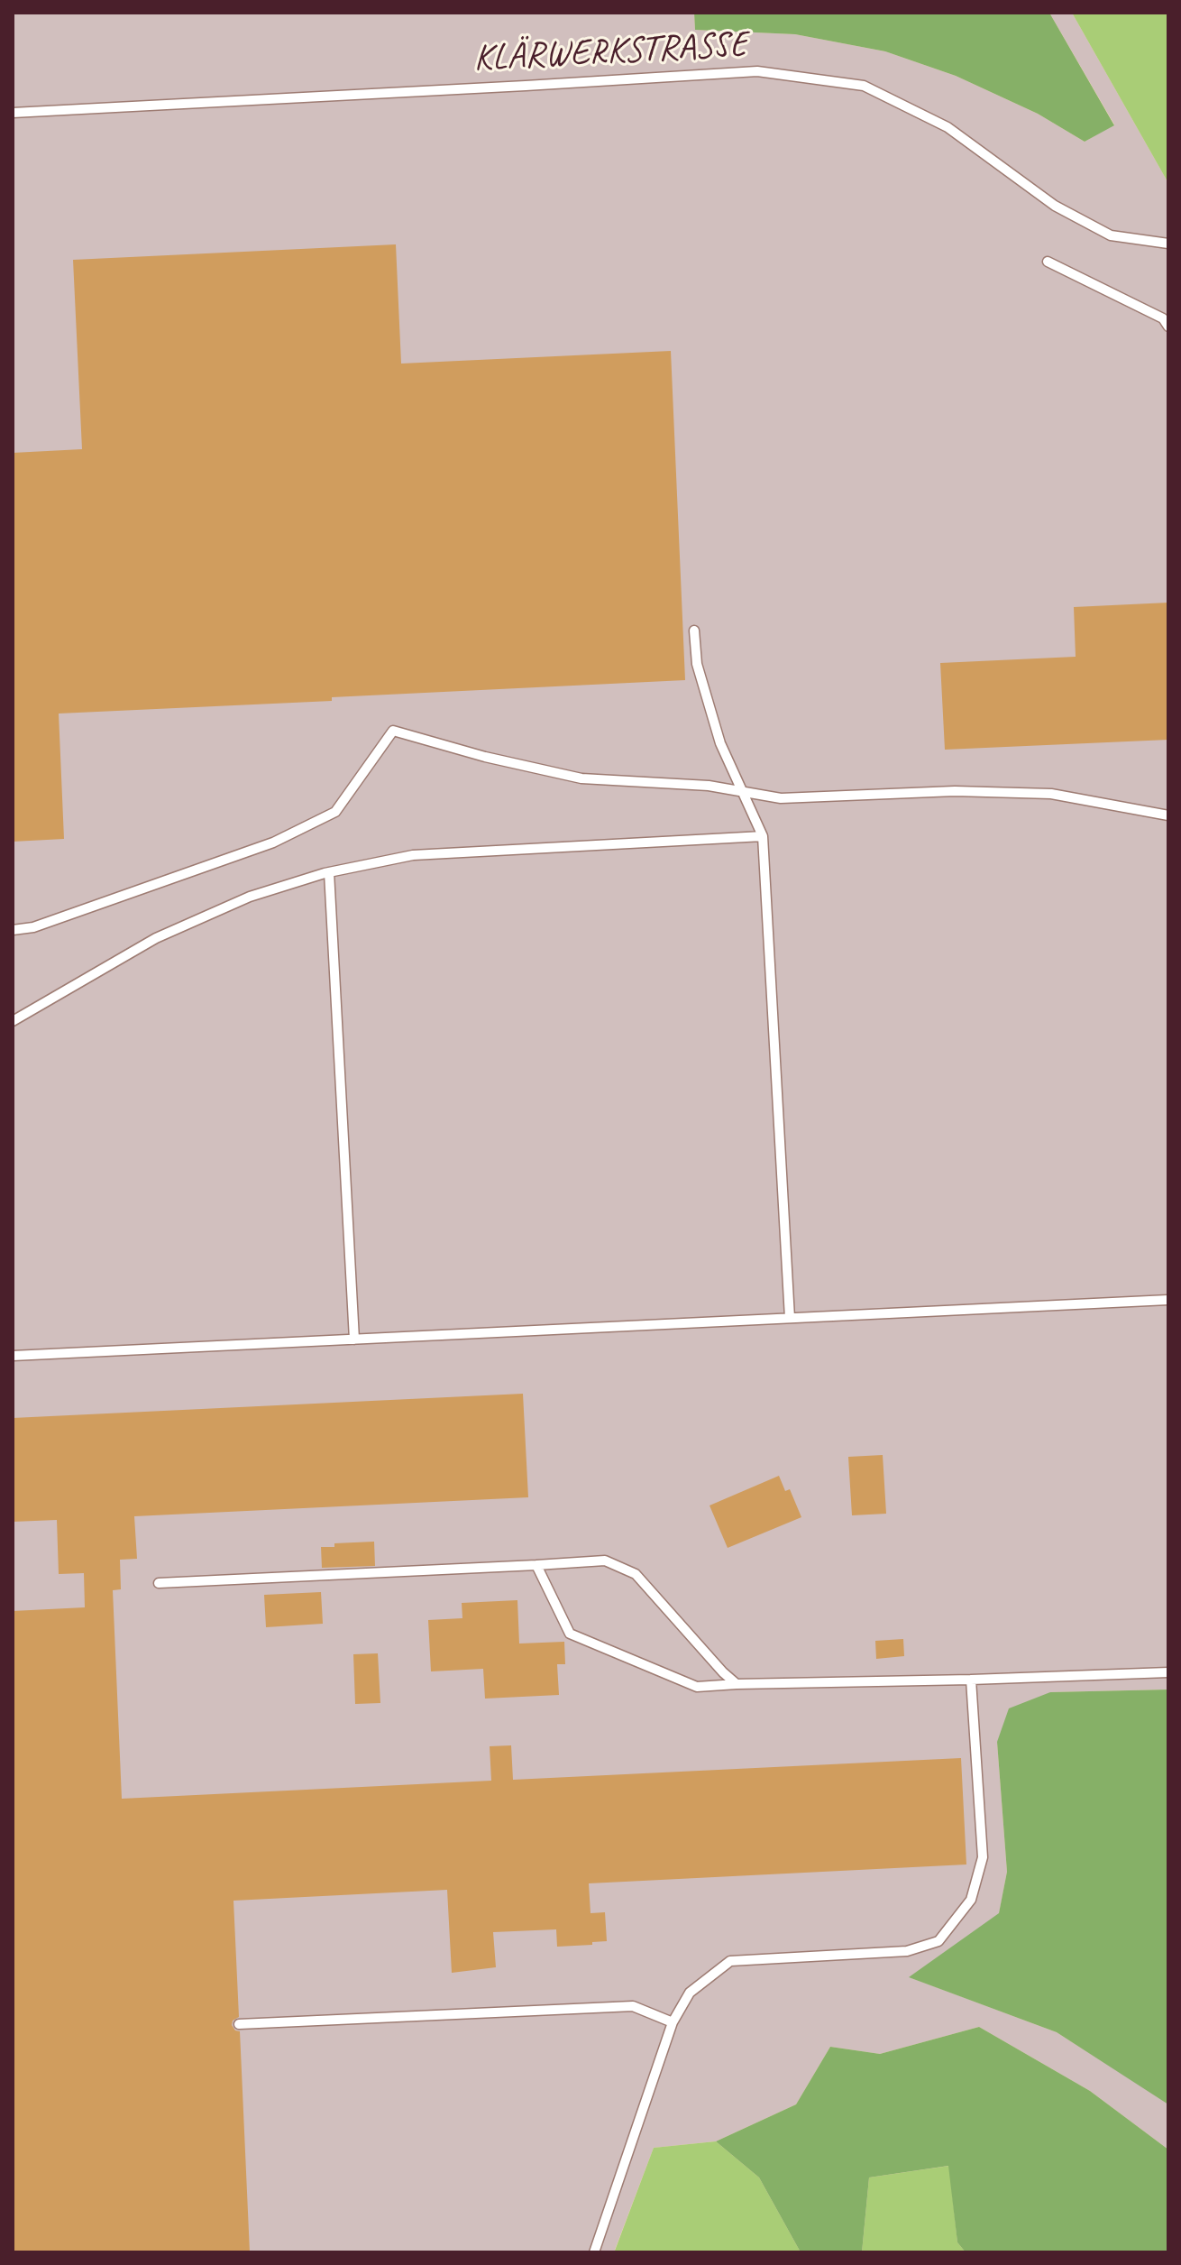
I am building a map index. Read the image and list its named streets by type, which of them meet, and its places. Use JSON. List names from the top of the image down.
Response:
{
  "streets": {
    "lane": ["KLÄRWERKSTRASSE"]
  }
}
